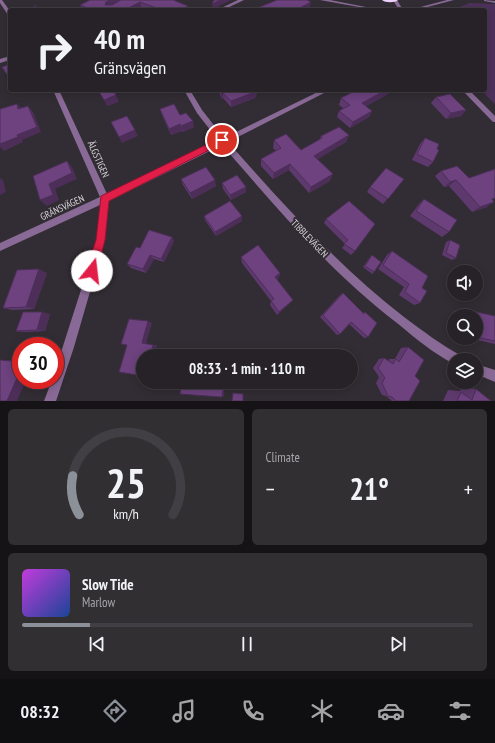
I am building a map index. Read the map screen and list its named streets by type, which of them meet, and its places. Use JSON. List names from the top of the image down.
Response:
{
  "streets": {
    "street": ["ÄLGSTIGEN", "GRÄNSVÄGEN", "TIBBLEVÄGEN"]
  },
  "crossings": [
    ["ÄLGSTIGEN", "GRÄNSVÄGEN"],
    ["GRÄNSVÄGEN", "TIBBLEVÄGEN"]
  ],
  "page": {
    "turn": ["40 m", "Gränsvägen"],
    "limit": "30",
    "trip": "08:33 · 1 min · 110 m",
    "tile": "Climate",
    "heat": ["−", "21°", "+"],
    "song": ["Slow Tide", "Marlow"],
    "tabs": "08:32",
    "gauge": ["25", "km/h"]
  }
}
